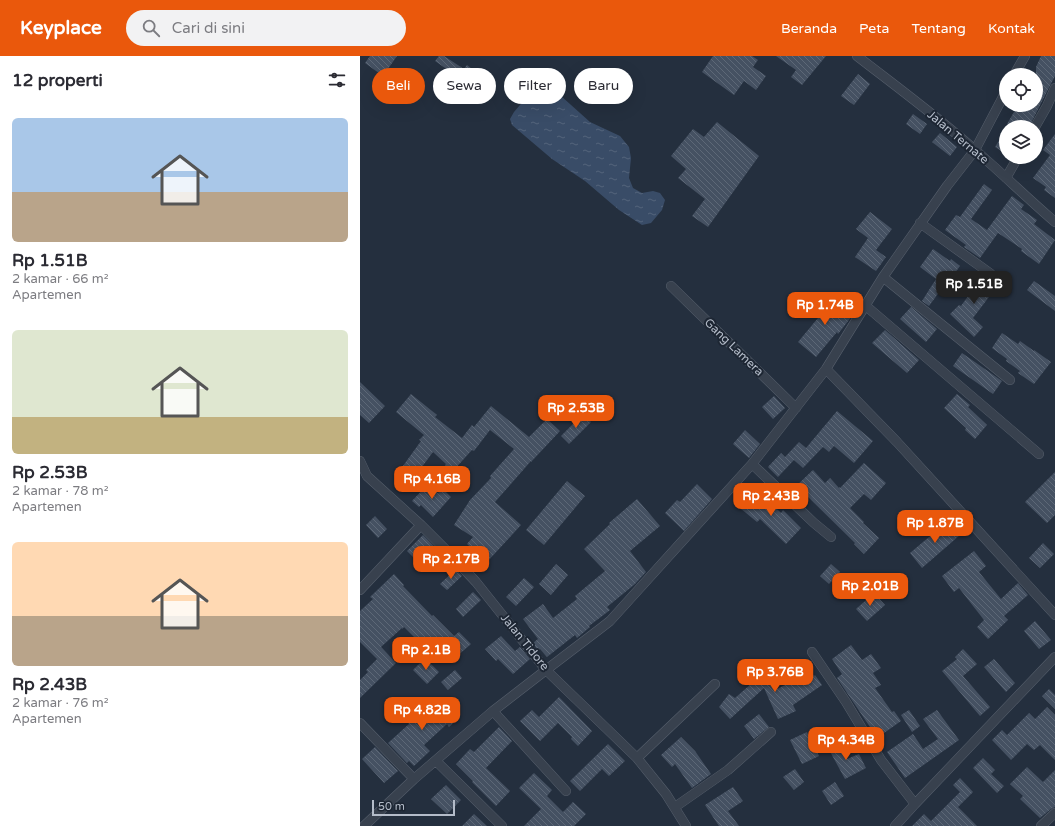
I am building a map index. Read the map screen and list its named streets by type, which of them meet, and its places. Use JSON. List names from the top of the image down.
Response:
{
  "streets": {
    "street": ["Jalan Ternate", "Gang Lamera", "Jalan Tidore"]
  },
  "scale_bar": "50 m",
  "page": {
    "header": "Keyplace",
    "search": "Cari di sini",
    "nav": [
      "Beranda",
      "Peta",
      "Tentang",
      "Kontak"
    ],
    "heading": "12 properti",
    "chip": [
      "Beli",
      "Sewa",
      "Filter",
      "Baru"
    ],
    "list": [
      {
        "name": "Rp 1.51B",
        "note": "2 kamar · 66 m² · Apartemen"
      },
      {
        "name": "Rp 2.53B",
        "note": "2 kamar · 78 m² · Apartemen"
      },
      {
        "name": "Rp 2.43B",
        "note": "2 kamar · 76 m² · Apartemen"
      }
    ],
    "price": [
      "Rp 1.51B",
      "Rp 1.74B",
      "Rp 2.53B",
      "Rp 4.16B",
      "Rp 2.43B",
      "Rp 1.87B",
      "Rp 2.17B",
      "Rp 2.01B",
      "Rp 2.1B",
      "Rp 3.76B",
      "Rp 4.82B",
      "Rp 4.34B"
    ],
    "scale": "50 m"
  }
}
